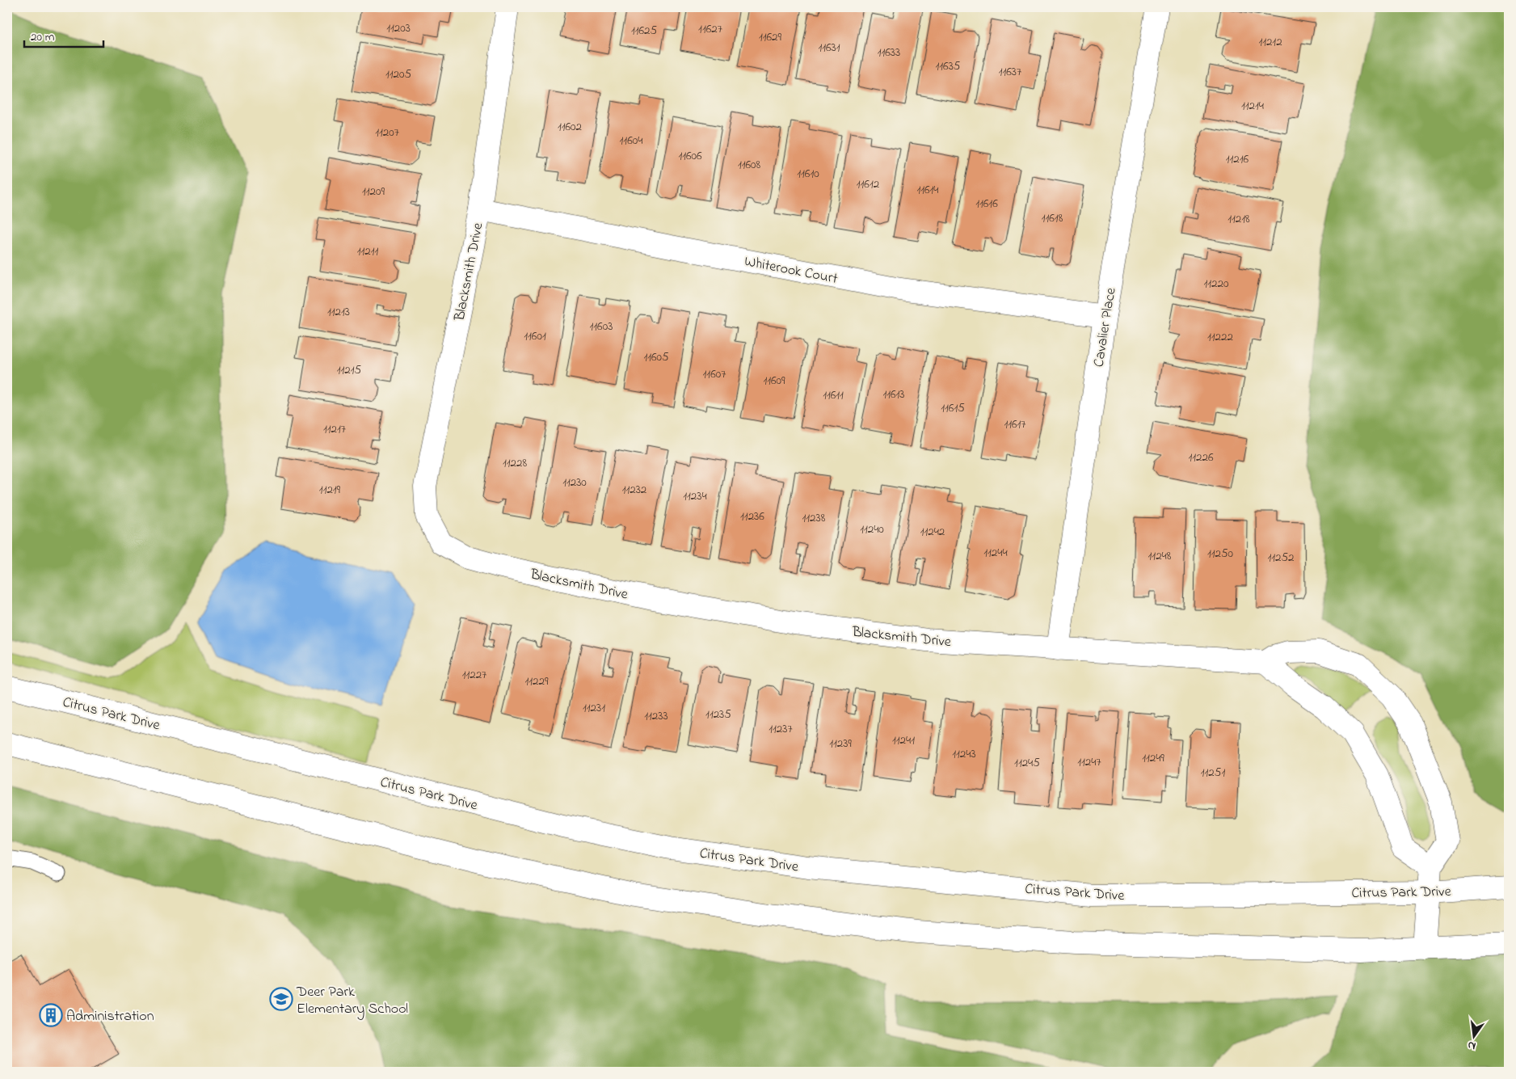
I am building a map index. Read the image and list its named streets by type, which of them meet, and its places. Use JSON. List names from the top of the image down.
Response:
{
  "streets": {
    "street": [
      "Whiterook Court",
      "Blacksmith Drive",
      "Cavalier Place",
      "Citrus Park Drive"
    ]
  },
  "crossings": [
    ["Whiterook Court", "Blacksmith Drive"],
    ["Whiterook Court", "Cavalier Place"],
    ["Blacksmith Drive", "Cavalier Place"],
    ["Blacksmith Drive", "Citrus Park Drive"]
  ],
  "places": {
    "school or university": ["Deer Park Elementary School"],
    "building": ["Administration"]
  },
  "house_numbers": [
    "11203",
    "11627",
    "11625",
    "11629",
    "11212",
    "11631",
    "11633",
    "11635",
    "11637",
    "11205",
    "11214",
    "11602",
    "11207",
    "11604",
    "11606",
    "11216",
    "11608",
    "11610",
    "11612",
    "11614",
    "11209",
    "11616",
    "11618",
    "11218",
    "11211",
    "11220",
    "11213",
    "11603",
    "11601",
    "11222",
    "11605",
    "11215",
    "11607",
    "11609",
    "11613",
    "11611",
    "11615",
    "11617",
    "11217",
    "11226",
    "11228",
    "11230",
    "11219",
    "11232",
    "11234",
    "11236",
    "11238",
    "11240",
    "11242",
    "11244",
    "11250",
    "11248",
    "11252",
    "11227",
    "11229",
    "11231",
    "11235",
    "11233",
    "11237",
    "11241",
    "11239",
    "11243",
    "11249",
    "11247",
    "11245",
    "11251"
  ],
  "scale_bar": "20 m",
  "north": "bottom"
}
